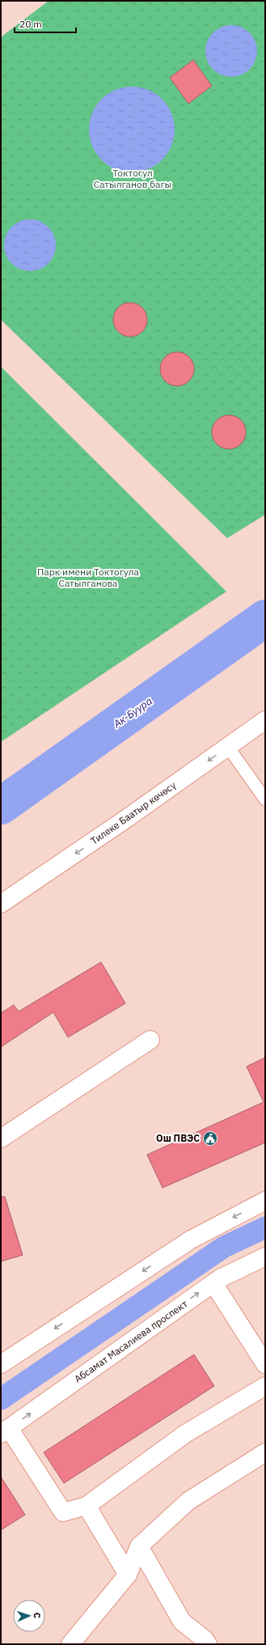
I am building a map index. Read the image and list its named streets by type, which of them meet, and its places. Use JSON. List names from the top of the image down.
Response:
{
  "streets": {
    "street": ["Тилеке Баатыр көчөсү", "Абсамат Масалиева проспект"]
  },
  "one_way": ["Тилеке Баатыр көчөсү"],
  "water": ["Ак-Буура"],
  "parks": ["Токтогул Сатылганов багы", "Парк имени Токтогула Сатылганова"],
  "places": {
    "public building": ["Ош ПВЭС"]
  },
  "scale_bar": "20 m",
  "north": "right"
}
